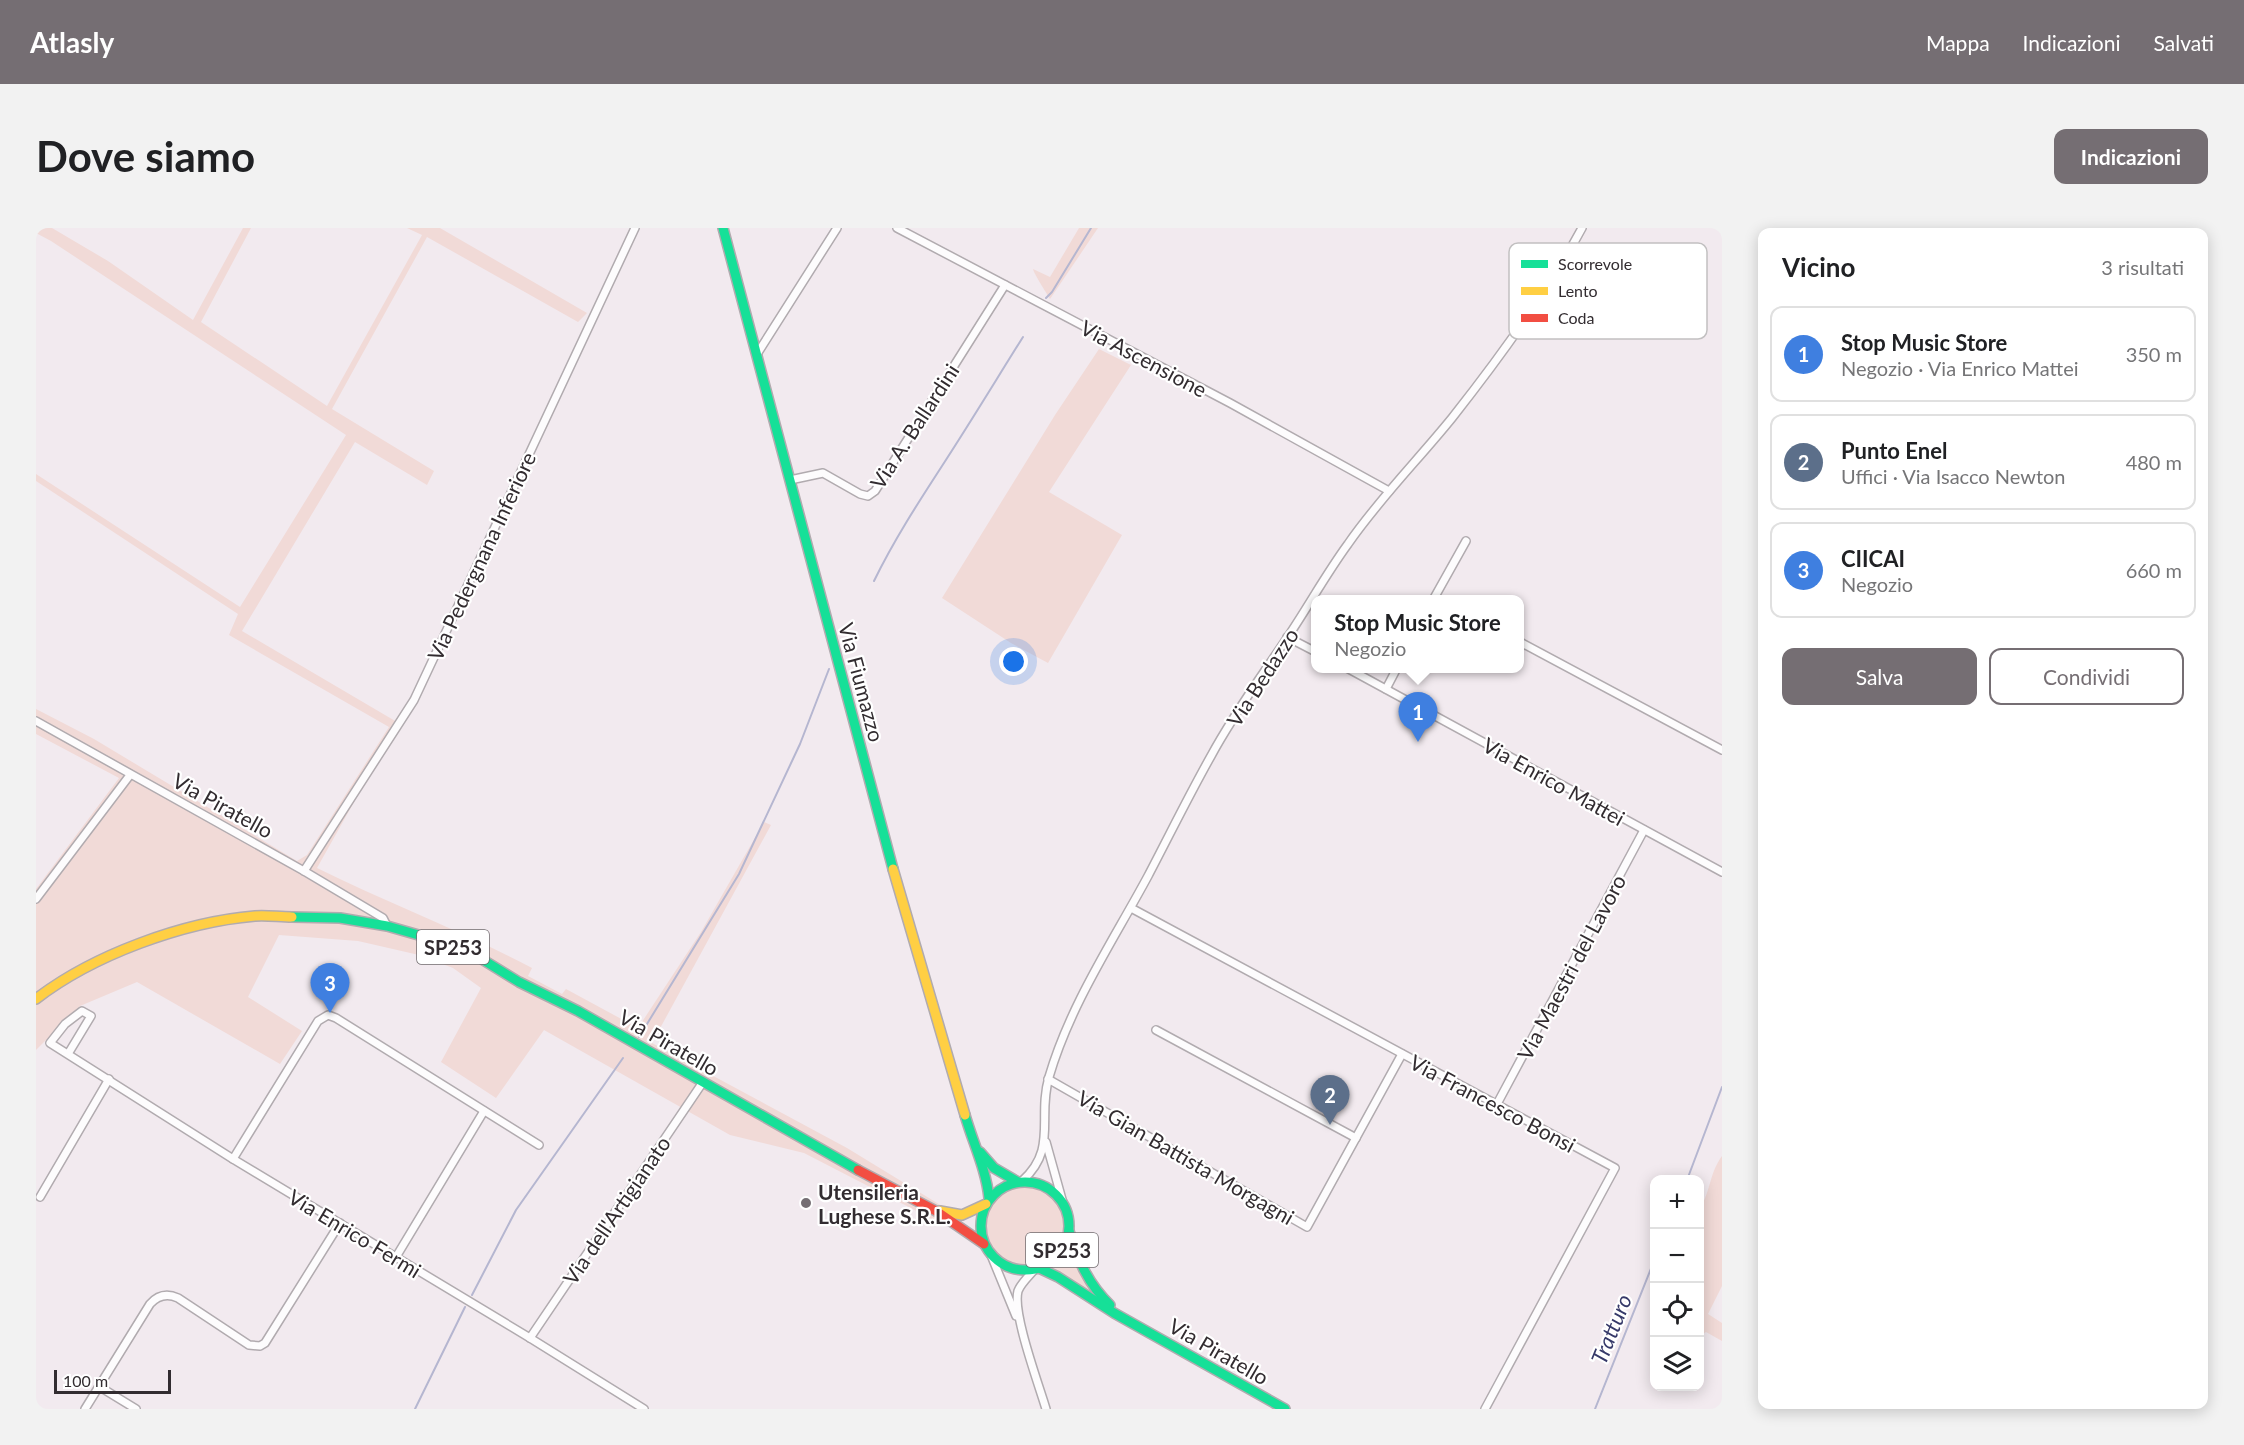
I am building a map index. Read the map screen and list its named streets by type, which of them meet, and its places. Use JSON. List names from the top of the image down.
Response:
{
  "streets": {
    "main road": ["Via Fiumazzo", "Via Piratello", "SP253"],
    "street": [
      "Via Ascensione",
      "Via A. Ballardini",
      "Via Pedergnana Inferiore",
      "Via Bedazzo",
      "Via Enrico Mattei",
      "Via Maestri del Lavoro",
      "Via Francesco Bonsi",
      "Via Gian Battista Morgagni",
      "Via dell'Artigianato",
      "Via Enrico Fermi"
    ]
  },
  "crossings": [
    ["Via Ascensione", "Via A. Ballardini"],
    ["Via Ascensione", "Via Bedazzo"],
    ["Via A. Ballardini", "Via Fiumazzo"],
    ["Via Pedergnana Inferiore", "Via Piratello"],
    ["Via Bedazzo", "Via Fiumazzo"],
    ["Via Bedazzo", "Via Piratello"],
    ["Via Bedazzo", "SP253"],
    ["Via Bedazzo", "Via Francesco Bonsi"],
    ["Via Bedazzo", "Via Gian Battista Morgagni"],
    ["Via Fiumazzo", "Via Piratello"],
    ["Via Fiumazzo", "SP253"],
    ["Via Enrico Mattei", "Via Maestri del Lavoro"],
    ["Via Piratello", "SP253"],
    ["Via Piratello", "Via dell'Artigianato"],
    ["Via Maestri del Lavoro", "Via Francesco Bonsi"],
    ["Via Francesco Bonsi", "Via Gian Battista Morgagni"],
    ["Via dell'Artigianato", "Via Enrico Fermi"]
  ],
  "water": ["Tratturo"],
  "places": ["Utensileria Lughese S.R.L."],
  "legend": ["Scorrevole", "Lento", "Coda"],
  "scale_bar": "100 m",
  "page": {
    "header": "Atlasly",
    "nav": ["Mappa", "Indicazioni", "Salvati"],
    "buttons": [
      "Indicazioni",
      ["Salva", "Condividi"]
    ],
    "title": "Dove siamo",
    "heading": ["Vicino", "3 risultati"],
    "list": [
      {
        "mark": "1",
        "name": "Stop Music Store",
        "note": "Negozio · Via Enrico Mattei",
        "value": "350 m"
      },
      {
        "mark": "2",
        "name": "Punto Enel",
        "note": "Uffici · Via Isacco Newton",
        "value": "480 m"
      },
      {
        "mark": "3",
        "name": "CIICAI",
        "note": "Negozio",
        "value": "660 m"
      }
    ],
    "popup": ["Stop Music Store", "Negozio"],
    "pins": ["1", "3", "2"],
    "map_buttons": ["+", "−"],
    "scale": "100 m"
  }
}
